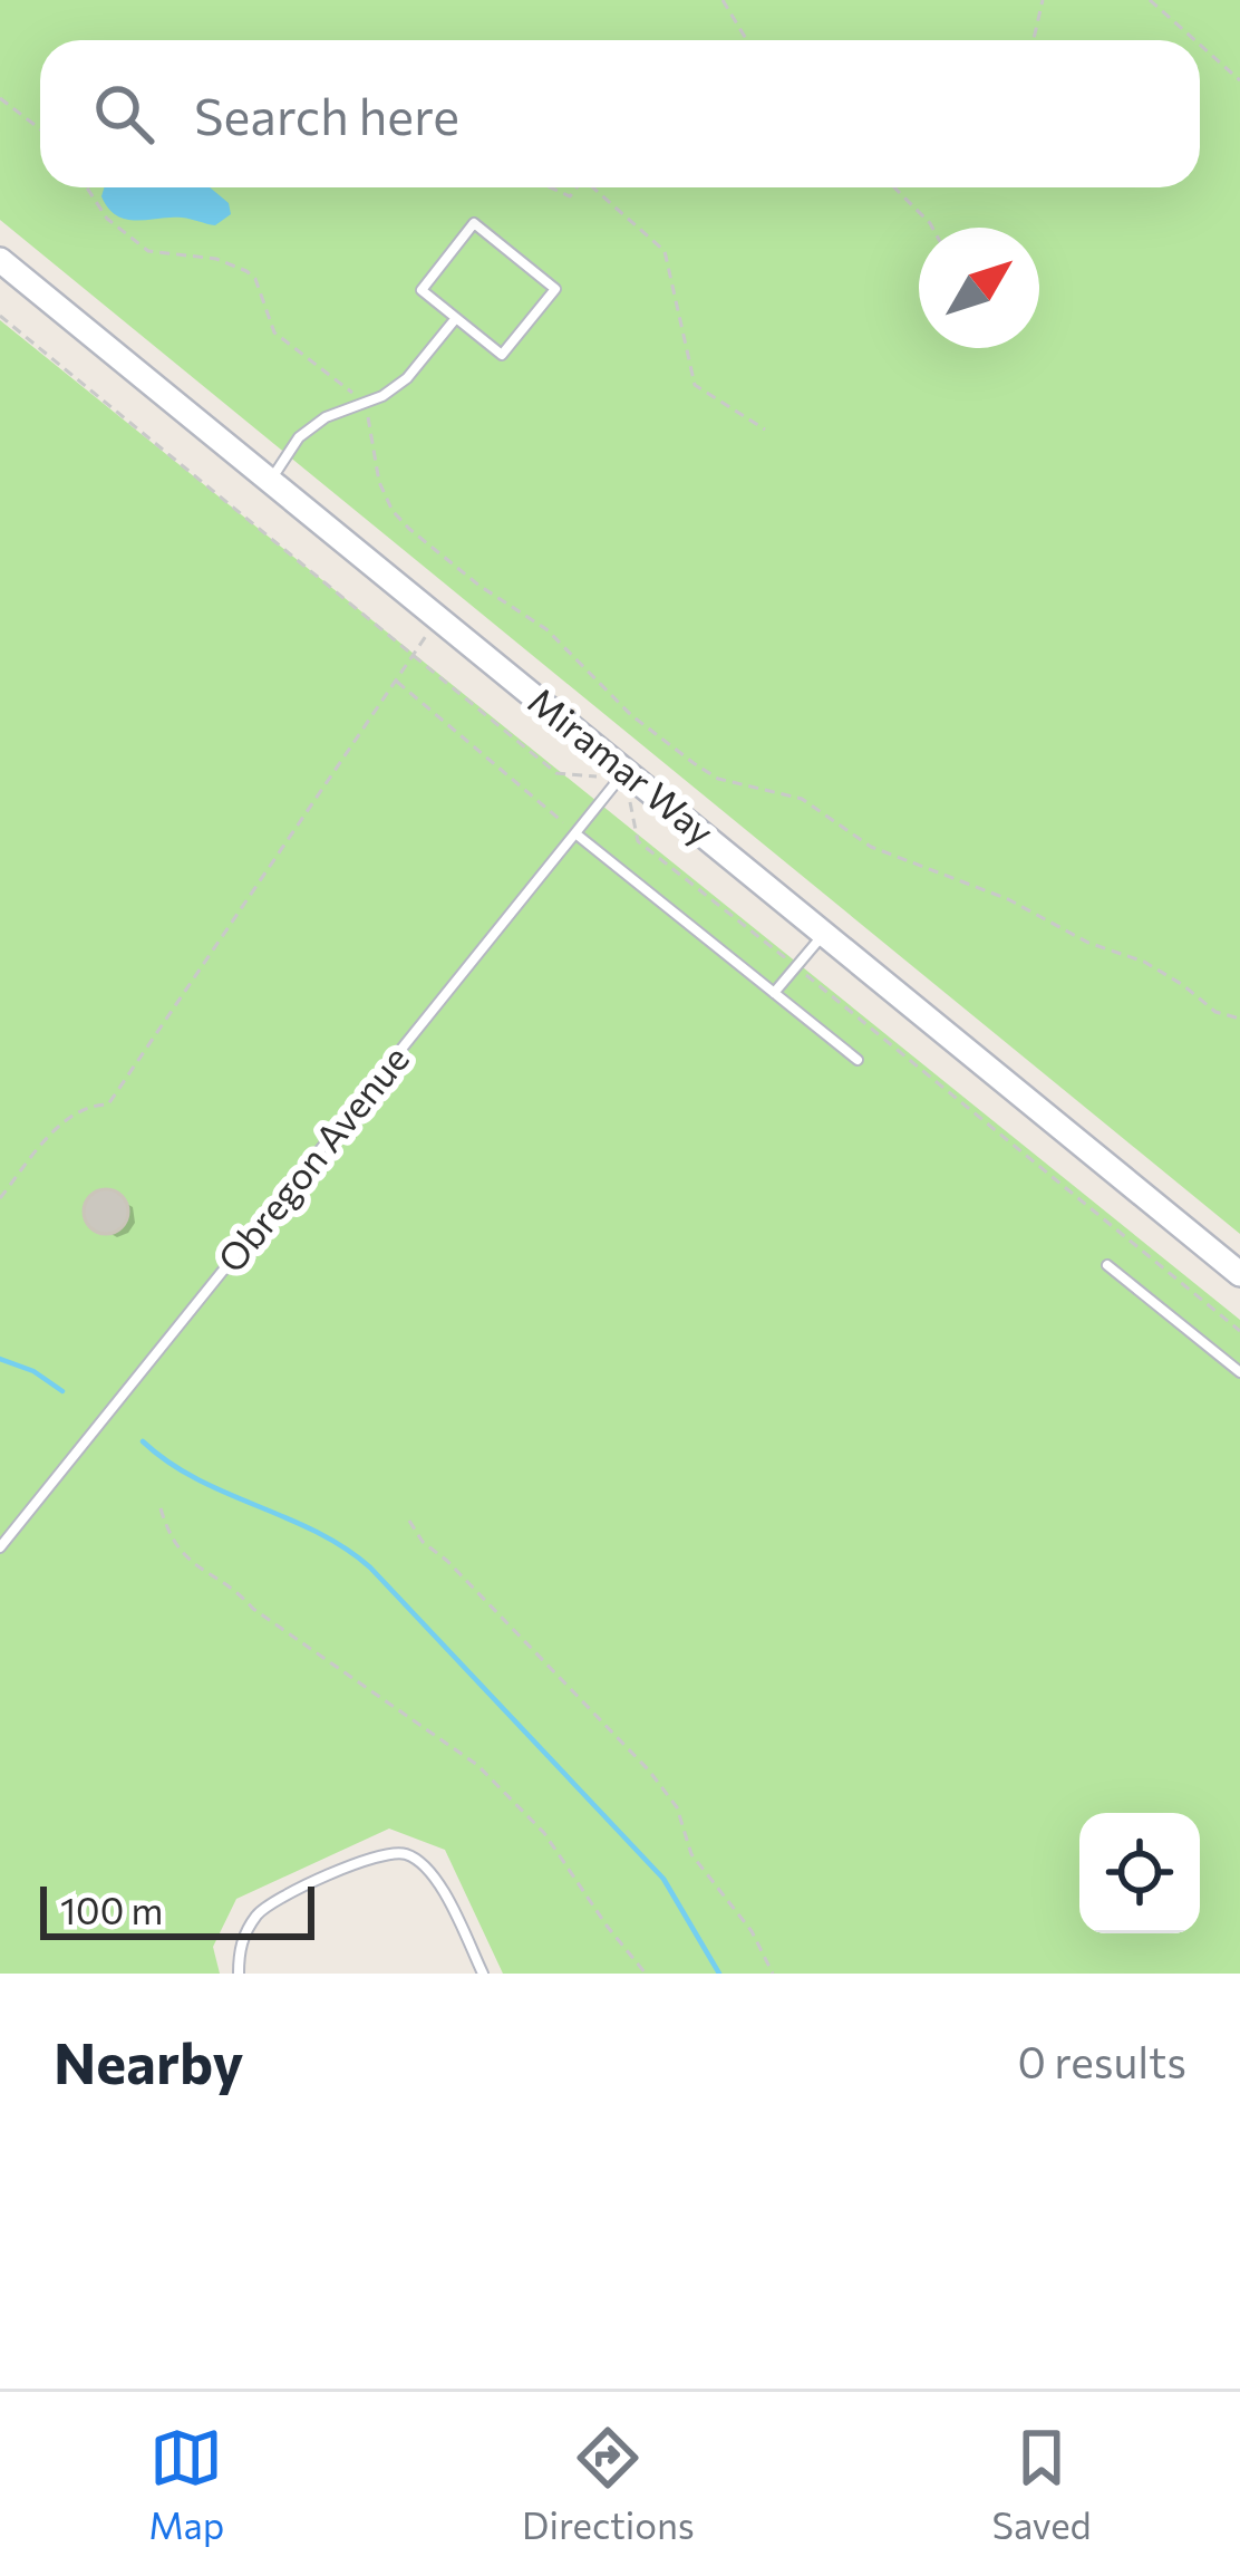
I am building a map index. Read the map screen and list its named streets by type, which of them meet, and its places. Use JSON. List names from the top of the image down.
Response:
{
  "streets": {
    "street": ["Miramar Way"],
    "lane": ["Obregon Avenue"]
  },
  "crossings": [
    ["Miramar Way", "Obregon Avenue"]
  ],
  "scale_bar": "100 m",
  "north": "top right",
  "page": {
    "search": "Search here",
    "scale": "100 m",
    "heading": ["Nearby", "0 results"],
    "nav": ["Map", "Directions", "Saved"]
  }
}
